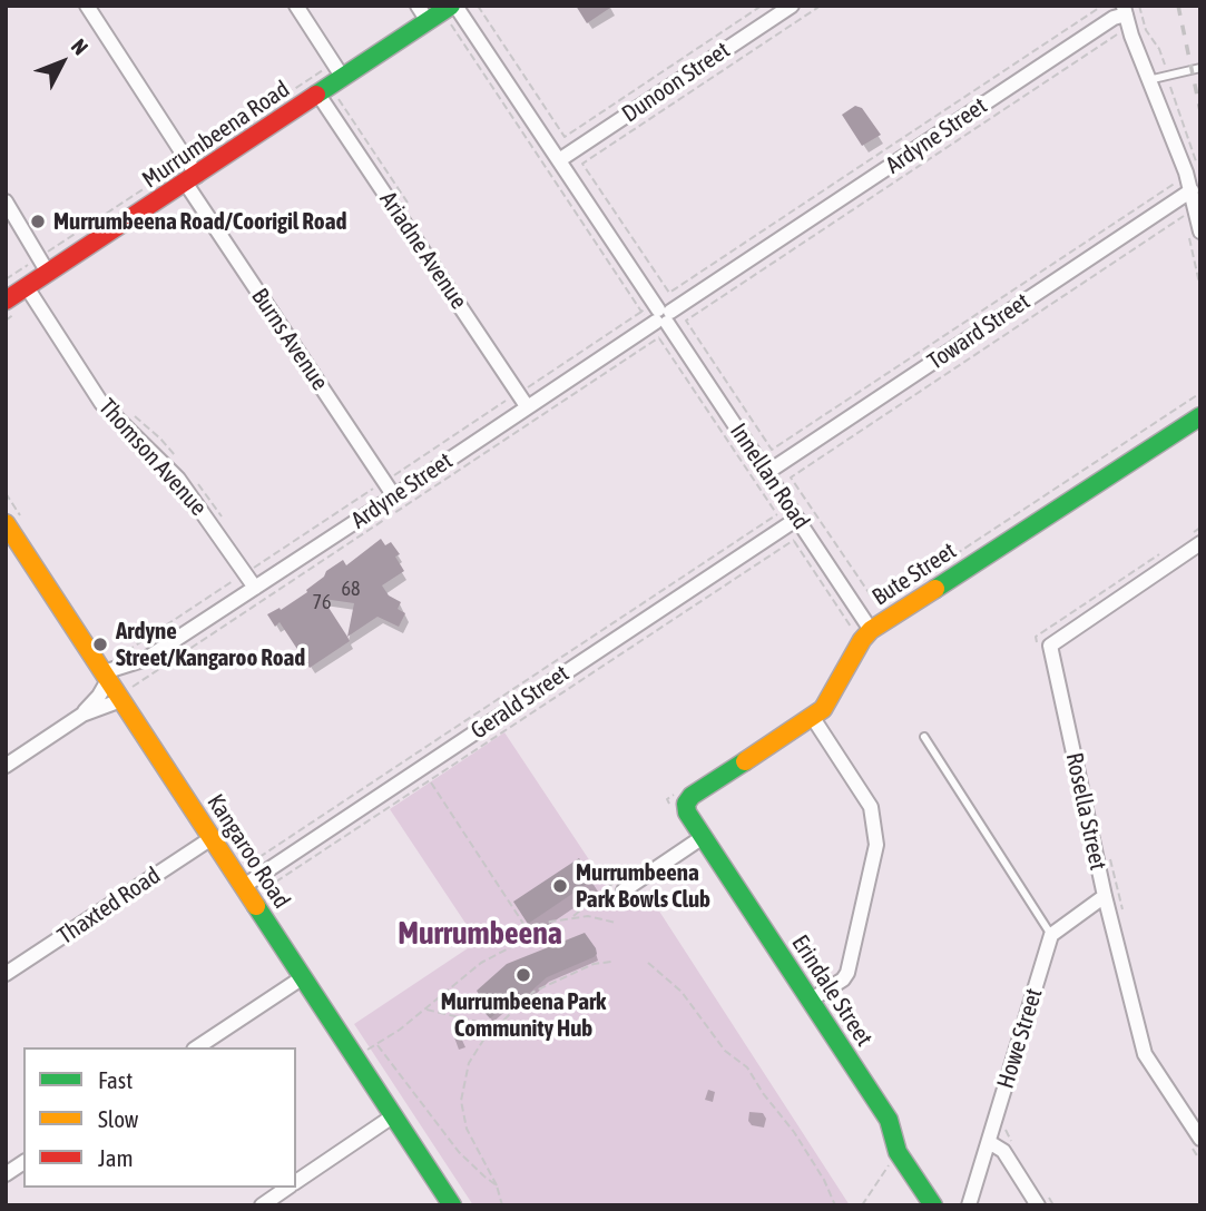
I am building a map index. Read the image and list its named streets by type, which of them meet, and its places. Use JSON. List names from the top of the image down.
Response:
{
  "streets": {
    "street": [
      "Dunoon Street",
      "Murrumbeena Road",
      "Ardyne Street",
      "Ariadne Avenue",
      "Toward Street",
      "Burns Avenue",
      "Thomson Avenue",
      "Innellan Road",
      "Bute Street",
      "Gerald Street",
      "Rosella Street",
      "Kangaroo Road",
      "Thaxted Road",
      "Erindale Street",
      "Howe Street"
    ]
  },
  "crossings": [
    ["Dunoon Street", "Innellan Road"],
    ["Murrumbeena Road", "Ariadne Avenue"],
    ["Murrumbeena Road", "Burns Avenue"],
    ["Murrumbeena Road", "Thomson Avenue"],
    ["Murrumbeena Road", "Innellan Road"],
    ["Ardyne Street", "Ariadne Avenue"],
    ["Ardyne Street", "Burns Avenue"],
    ["Ardyne Street", "Thomson Avenue"],
    ["Ardyne Street", "Innellan Road"],
    ["Ardyne Street", "Kangaroo Road"],
    ["Toward Street", "Innellan Road"],
    ["Innellan Road", "Bute Street"],
    ["Innellan Road", "Gerald Street"],
    ["Bute Street", "Erindale Street"],
    ["Gerald Street", "Kangaroo Road"],
    ["Kangaroo Road", "Thaxted Road"]
  ],
  "districts": ["Murrumbeena"],
  "places": [
    "Murrumbeena Road/Coorigil Road",
    "Ardyne Street/Kangaroo Road",
    "Murrumbeena Park Bowls Club",
    "Murrumbeena Park Community Hub"
  ],
  "house_numbers": ["68", "76"],
  "legend": ["Fast", "Slow", "Jam"],
  "north": "top right"
}
